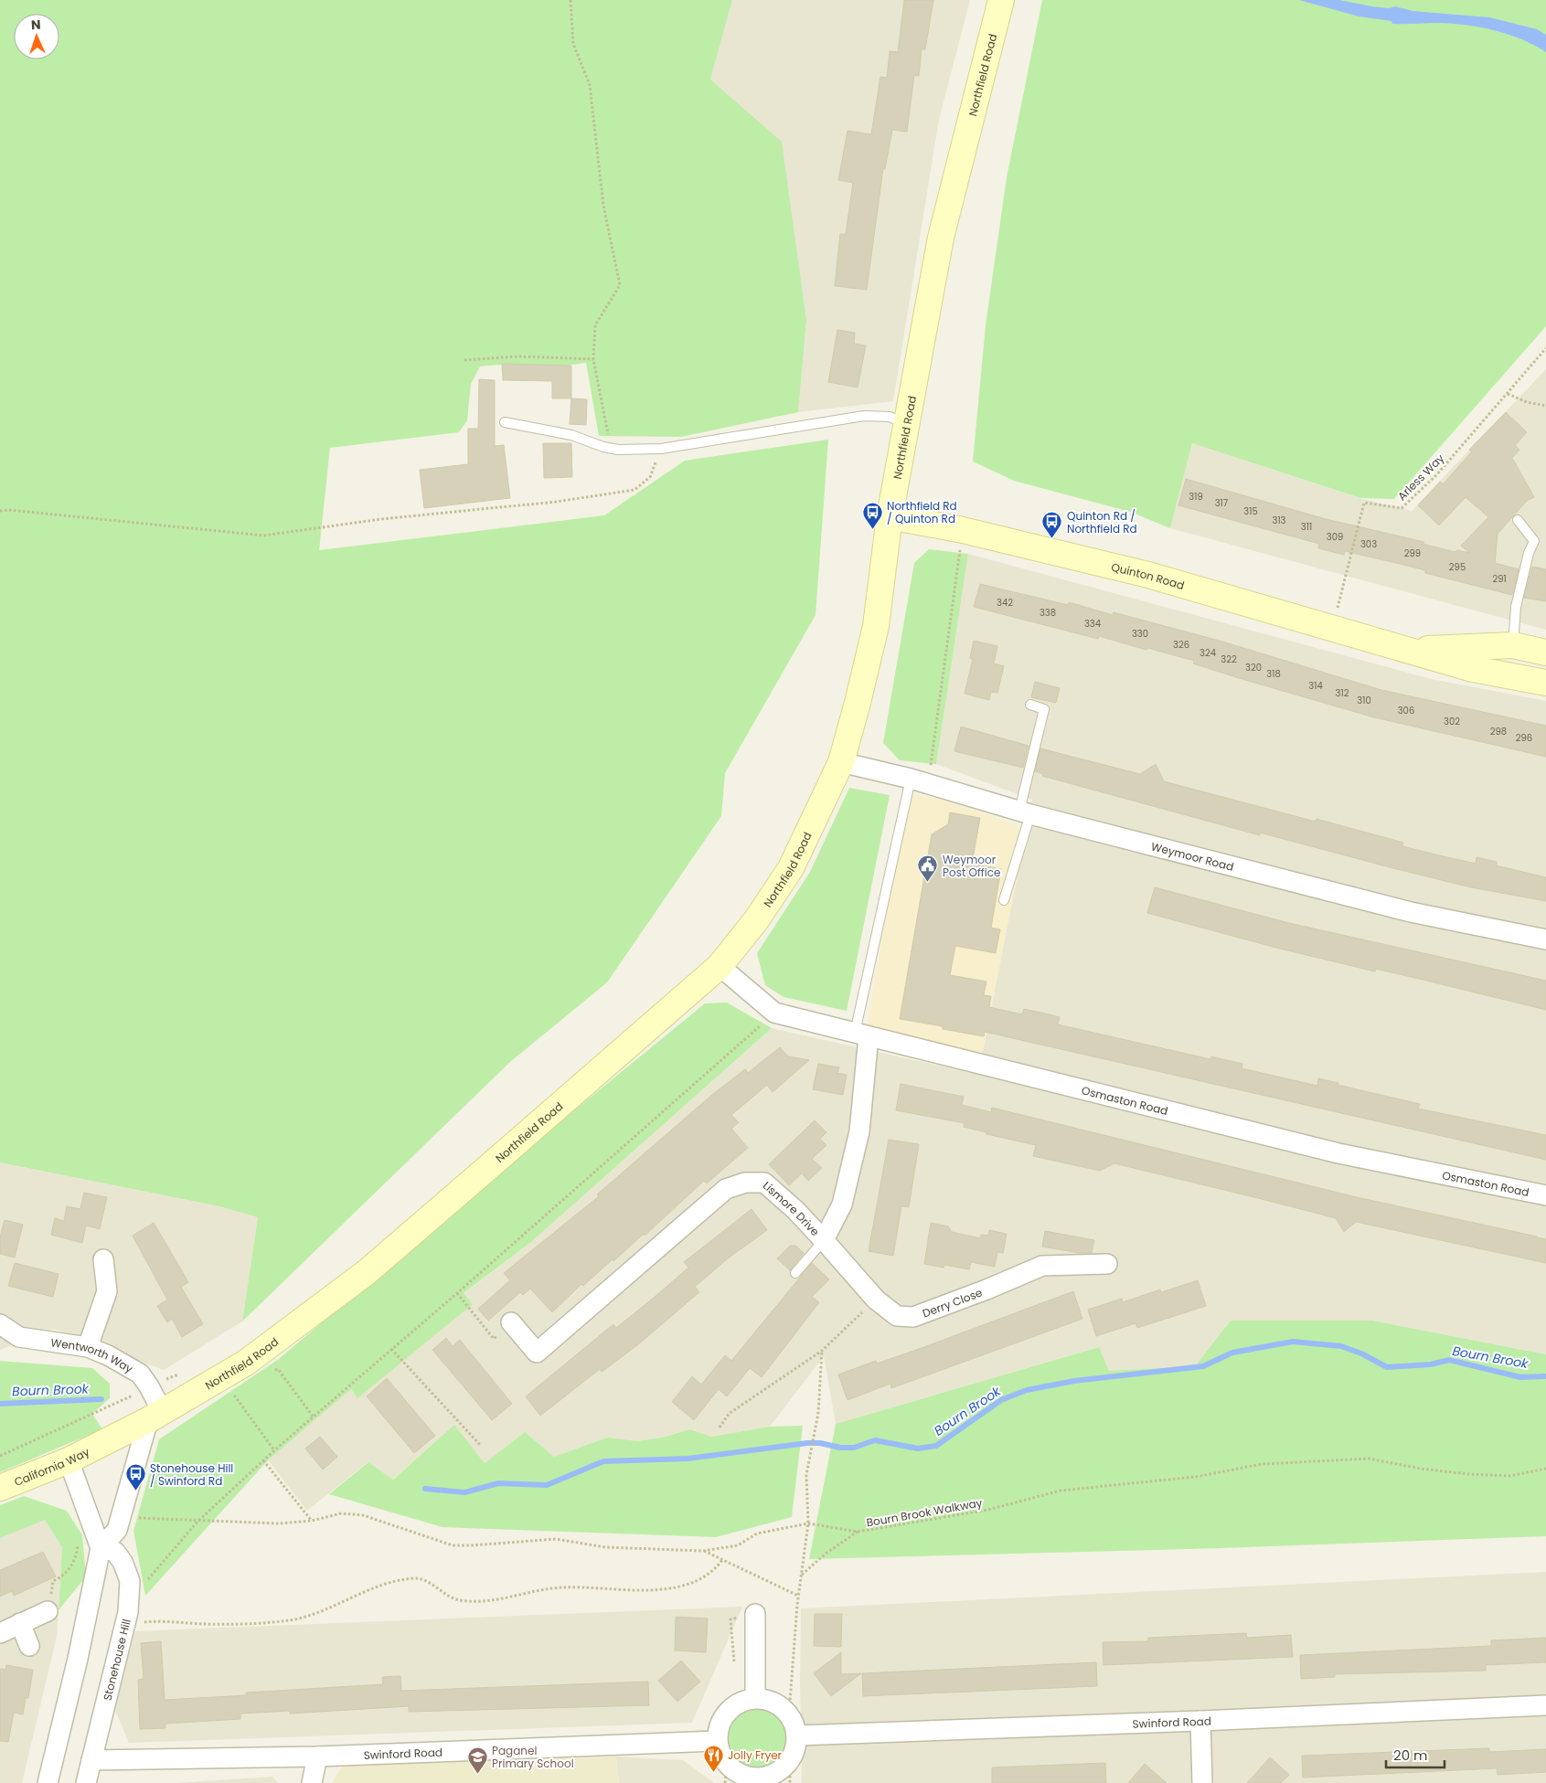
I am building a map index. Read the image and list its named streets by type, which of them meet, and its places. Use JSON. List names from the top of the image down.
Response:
{
  "streets": {
    "street": [
      "Northfield Road",
      "Quinton Road",
      "Weymoor Road",
      "Osmaston Road",
      "Lismore Drive",
      "Derry Close",
      "Wentworth Way",
      "California Way",
      "Stonehouse Hill",
      "Swinford Road"
    ],
    "path": ["Arless Way", "Bourn Brook Walkway"]
  },
  "crossings": [
    ["Northfield Road", "Quinton Road"],
    ["Northfield Road", "Weymoor Road"],
    ["Northfield Road", "Osmaston Road"],
    ["Northfield Road", "Wentworth Way"],
    ["Northfield Road", "California Way"],
    ["Arless Way", "Quinton Road"],
    ["Osmaston Road", "Lismore Drive"],
    ["Lismore Drive", "Derry Close"],
    ["Stonehouse Hill", "Swinford Road"]
  ],
  "water": ["Bourn Brook"],
  "places": {
    "bus stop": ["Northfield Rd / Quinton Rd", "Quinton Rd / Northfield Rd", "Stonehouse Hill / Swinford Rd"],
    "public building": ["Weymoor Post Office"],
    "restaurant": ["Jolly Fryer"],
    "school or university": ["Paganel Primary School"]
  },
  "house_numbers": [
    "319",
    "317",
    "315",
    "313",
    "311",
    "309",
    "303",
    "299",
    "295",
    "291",
    "342",
    "338",
    "334",
    "330",
    "326",
    "324",
    "322",
    "320",
    "318",
    "314",
    "312",
    "310",
    "306",
    "302",
    "298",
    "296"
  ],
  "scale_bar": "20 m",
  "north": "top"
}
